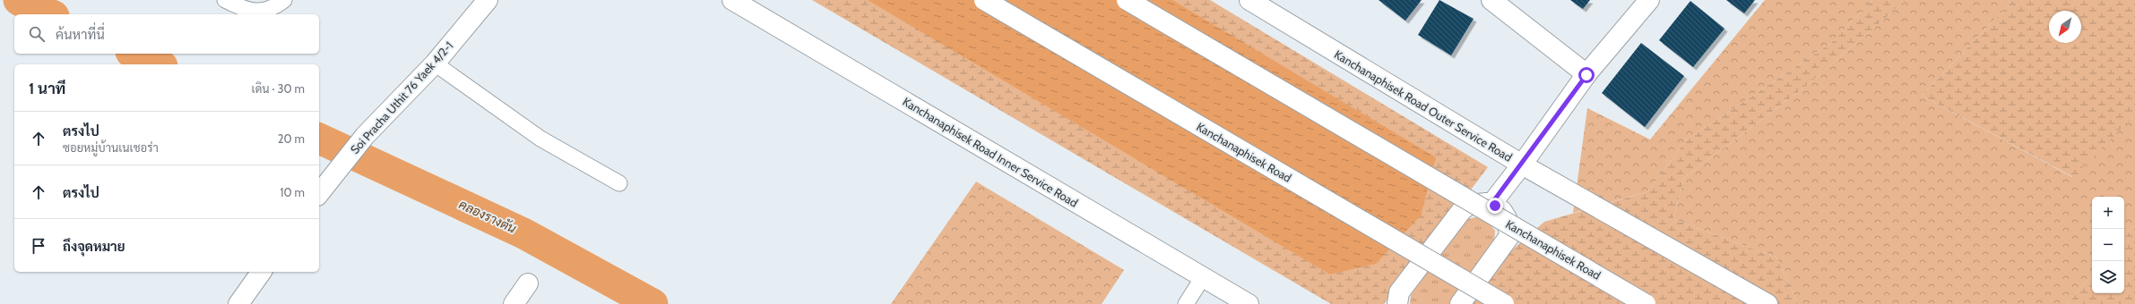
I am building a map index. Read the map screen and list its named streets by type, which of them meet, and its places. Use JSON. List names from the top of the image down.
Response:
{
  "streets": {
    "main road": [
      "Soi Pracha Uthit 76 Yaek 4/2-1",
      "Kanchanaphisek Road Outer Service Road",
      "Kanchanaphisek Road Inner Service Road",
      "Kanchanaphisek Road"
    ]
  },
  "water": ["คลองรางตัน"],
  "north": "bottom left",
  "page": {
    "search": "ค้นหาที่นี่",
    "heading": ["1 นาที", "เดิน · 30 m"],
    "list": [
      ["ตรงไป", "ซอยหมู่บ้านเนเชอร่า", "20 m"],
      ["ตรงไป", "10 m"],
      "ถึงจุดหมาย"
    ],
    "map_buttons": ["+", "−"]
  }
}
